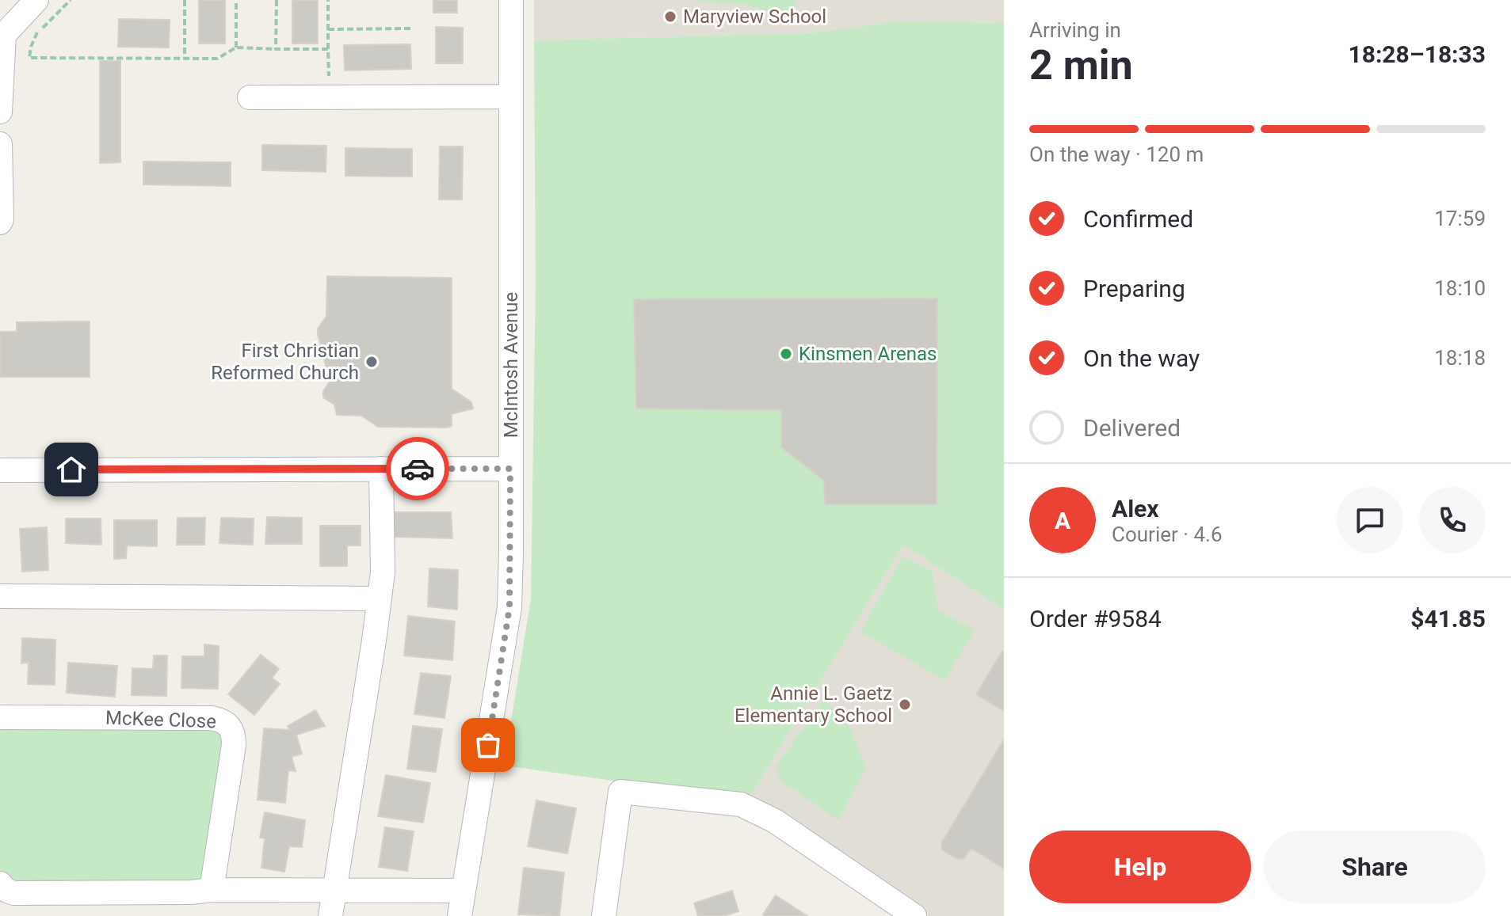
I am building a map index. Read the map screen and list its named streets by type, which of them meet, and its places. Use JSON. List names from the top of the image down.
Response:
{
  "streets": {
    "street": ["McIntosh Avenue", "McKee Close"]
  },
  "places": [
    "Maryview School",
    "Kinsmen Arenas",
    "First Christian Reformed Church",
    "Annie L. Gaetz Elementary School"
  ],
  "page": {
    "heading": ["2 min", "Arriving in", "18:28–18:33"],
    "panel": [
      "Alex",
      "Courier · 4.6",
      "Order #9584",
      "$41.85"
    ],
    "bar": "On the way · 120 m",
    "list": [
      ["Confirmed", "17:59"],
      ["Preparing", "18:10"],
      ["On the way", "18:18"],
      "Delivered"
    ],
    "round": "A",
    "buttons": ["Help", "Share"]
  }
}
